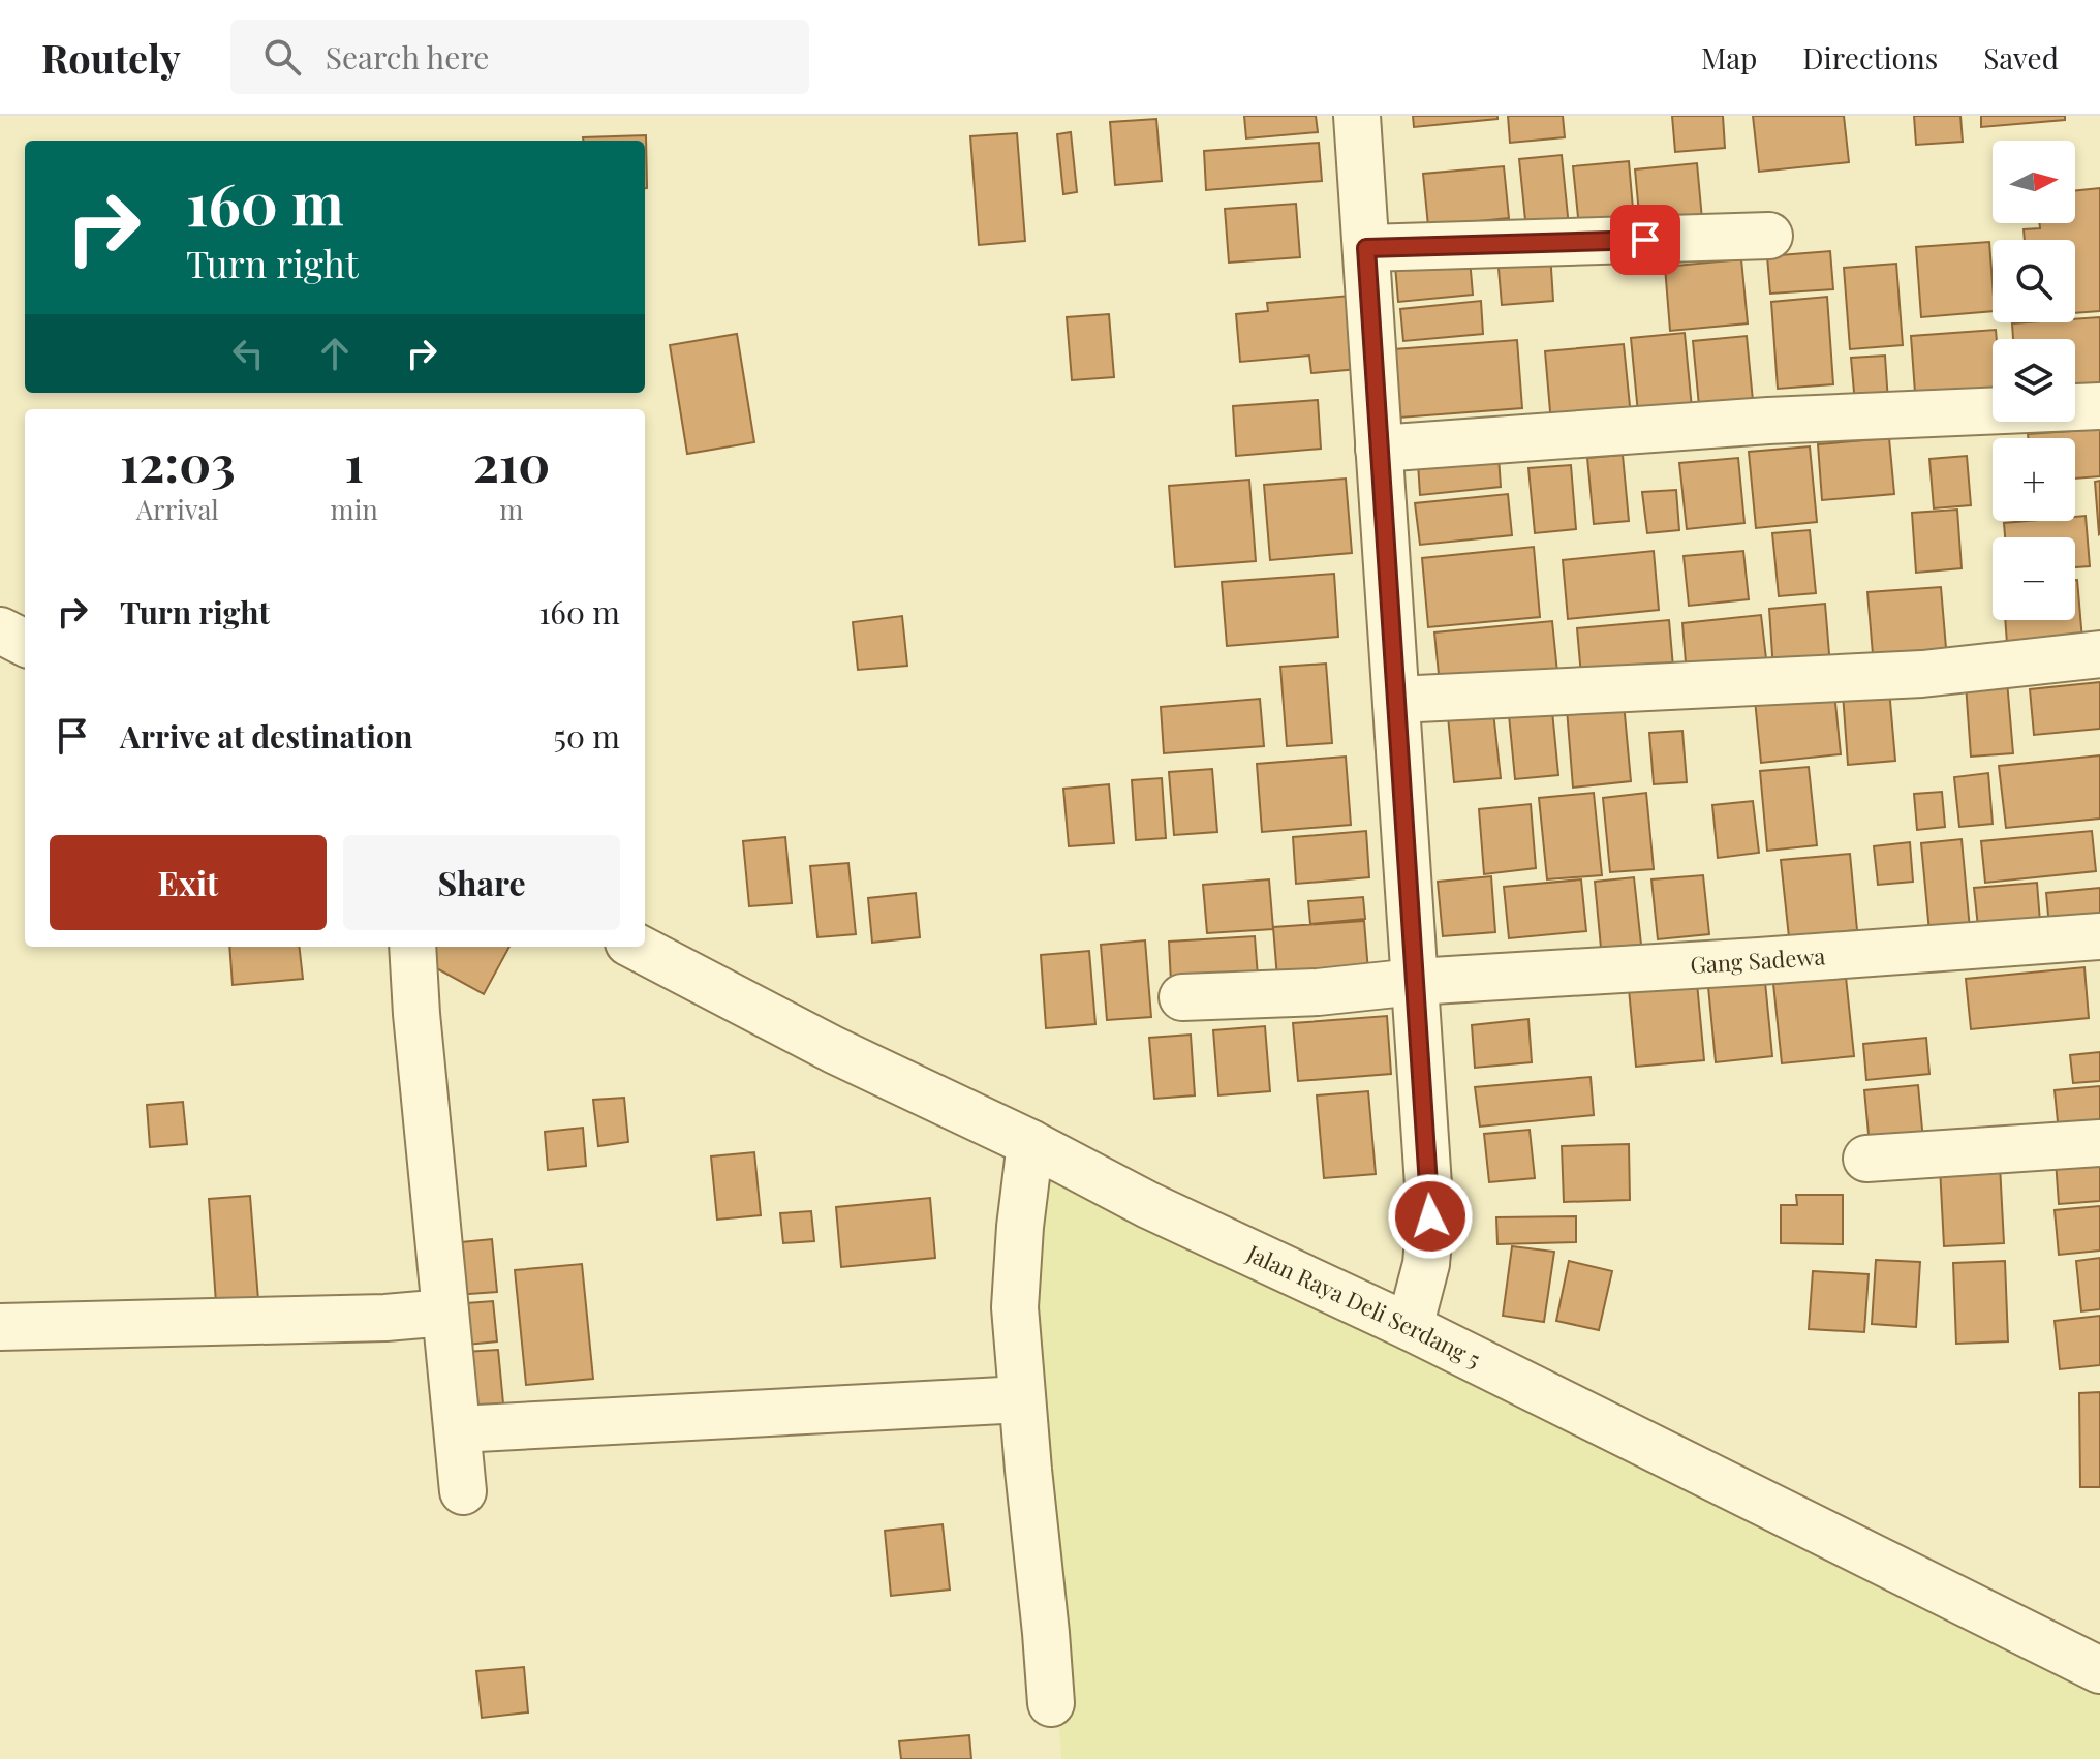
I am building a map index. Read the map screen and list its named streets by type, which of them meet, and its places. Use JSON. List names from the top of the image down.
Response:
{
  "streets": {
    "street": ["Gang Sadewa", "Jalan Raya Deli Serdang 5"]
  },
  "north": "right",
  "page": {
    "header": "Routely",
    "search": "Search here",
    "nav": ["Map", "Directions", "Saved"],
    "map_buttons": ["+", "−"],
    "turn": ["160 m", "Turn right"],
    "eta": [
      "12:03",
      "Arrival",
      "1",
      "min",
      "210",
      "m"
    ],
    "list": [
      {
        "name": "Turn right",
        "value": "160 m"
      },
      {
        "name": "Arrive at destination",
        "value": "50 m"
      }
    ],
    "buttons": ["Exit", "Share"]
  }
}
